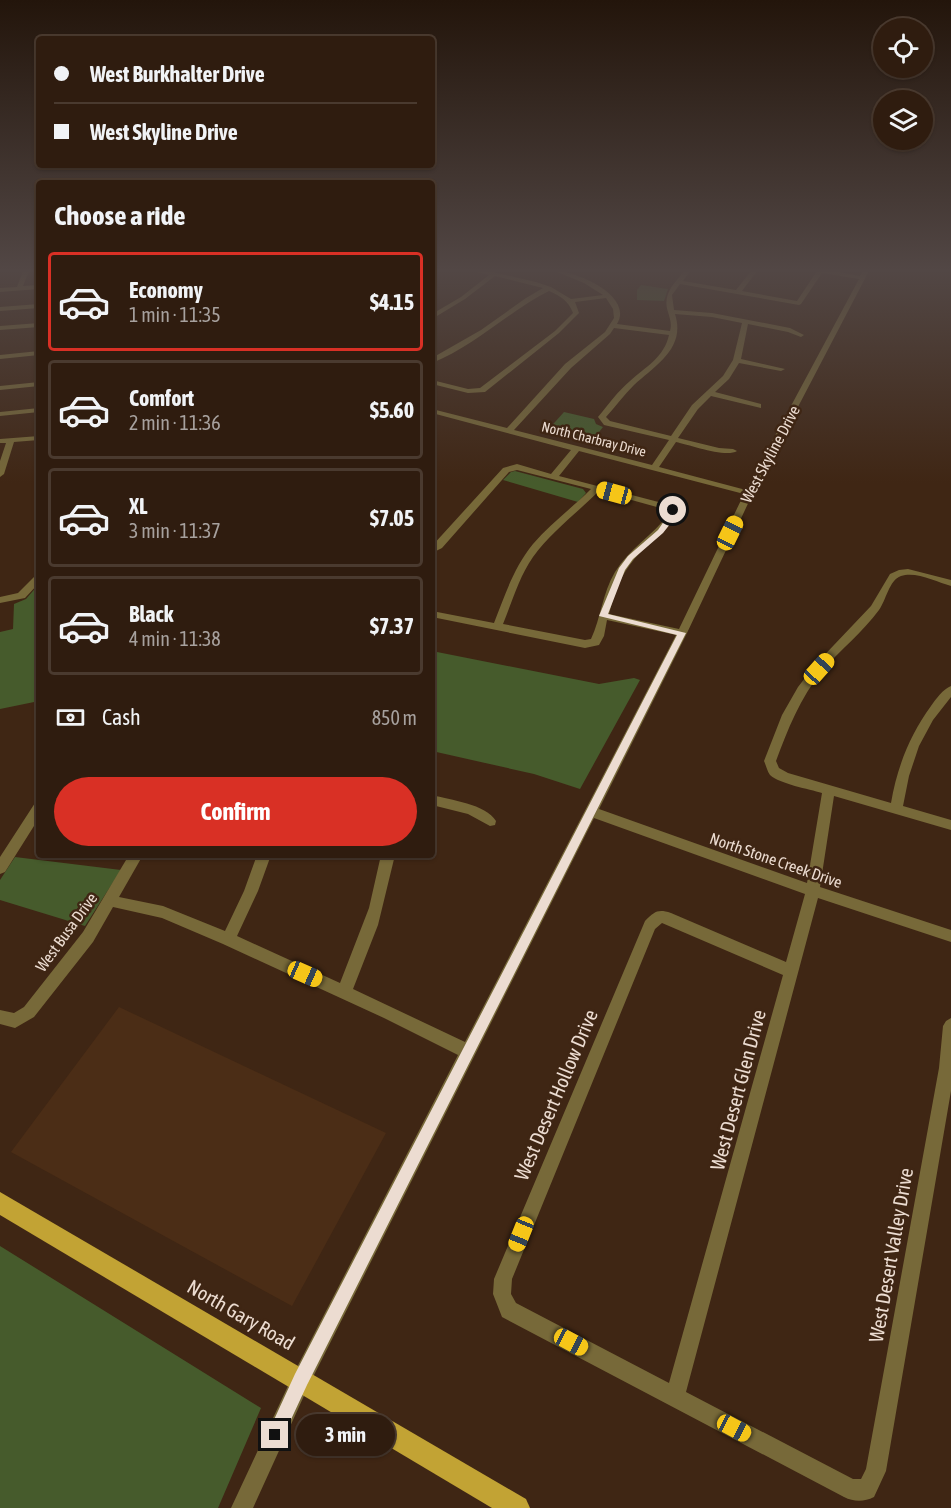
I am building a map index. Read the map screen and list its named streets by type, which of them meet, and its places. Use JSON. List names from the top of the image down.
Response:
{
  "streets": {
    "main road": ["North Gary Road"],
    "street": [
      "North Charbray Drive",
      "West Skyline Drive",
      "North Stone Creek Drive",
      "West Busa Drive",
      "West Desert Glen Drive",
      "West Desert Hollow Drive",
      "West Desert Valley Drive"
    ]
  },
  "crossings": [
    ["North Charbray Drive", "West Skyline Drive"],
    ["West Skyline Drive", "North Stone Creek Drive"],
    ["West Skyline Drive", "North Gary Road"],
    ["North Stone Creek Drive", "West Desert Glen Drive"],
    ["West Desert Glen Drive", "West Desert Hollow Drive"],
    ["West Desert Glen Drive", "West Desert Valley Drive"],
    ["West Desert Hollow Drive", "West Desert Valley Drive"]
  ],
  "page": {
    "banner": ["West Burkhalter Drive", "West Skyline Drive"],
    "heading": "Choose a ride",
    "list": [
      {
        "name": "Economy",
        "note": "1 min · 11:35",
        "value": "$4.15"
      },
      {
        "name": "Comfort",
        "note": "2 min · 11:36",
        "value": "$5.60"
      },
      {
        "name": "XL",
        "note": "3 min · 11:37",
        "value": "$7.05"
      },
      {
        "name": "Black",
        "note": "4 min · 11:38",
        "value": "$7.37"
      }
    ],
    "pay": ["Cash", "850 m"],
    "buttons": "Confirm",
    "bubble": "3 min"
  }
}
